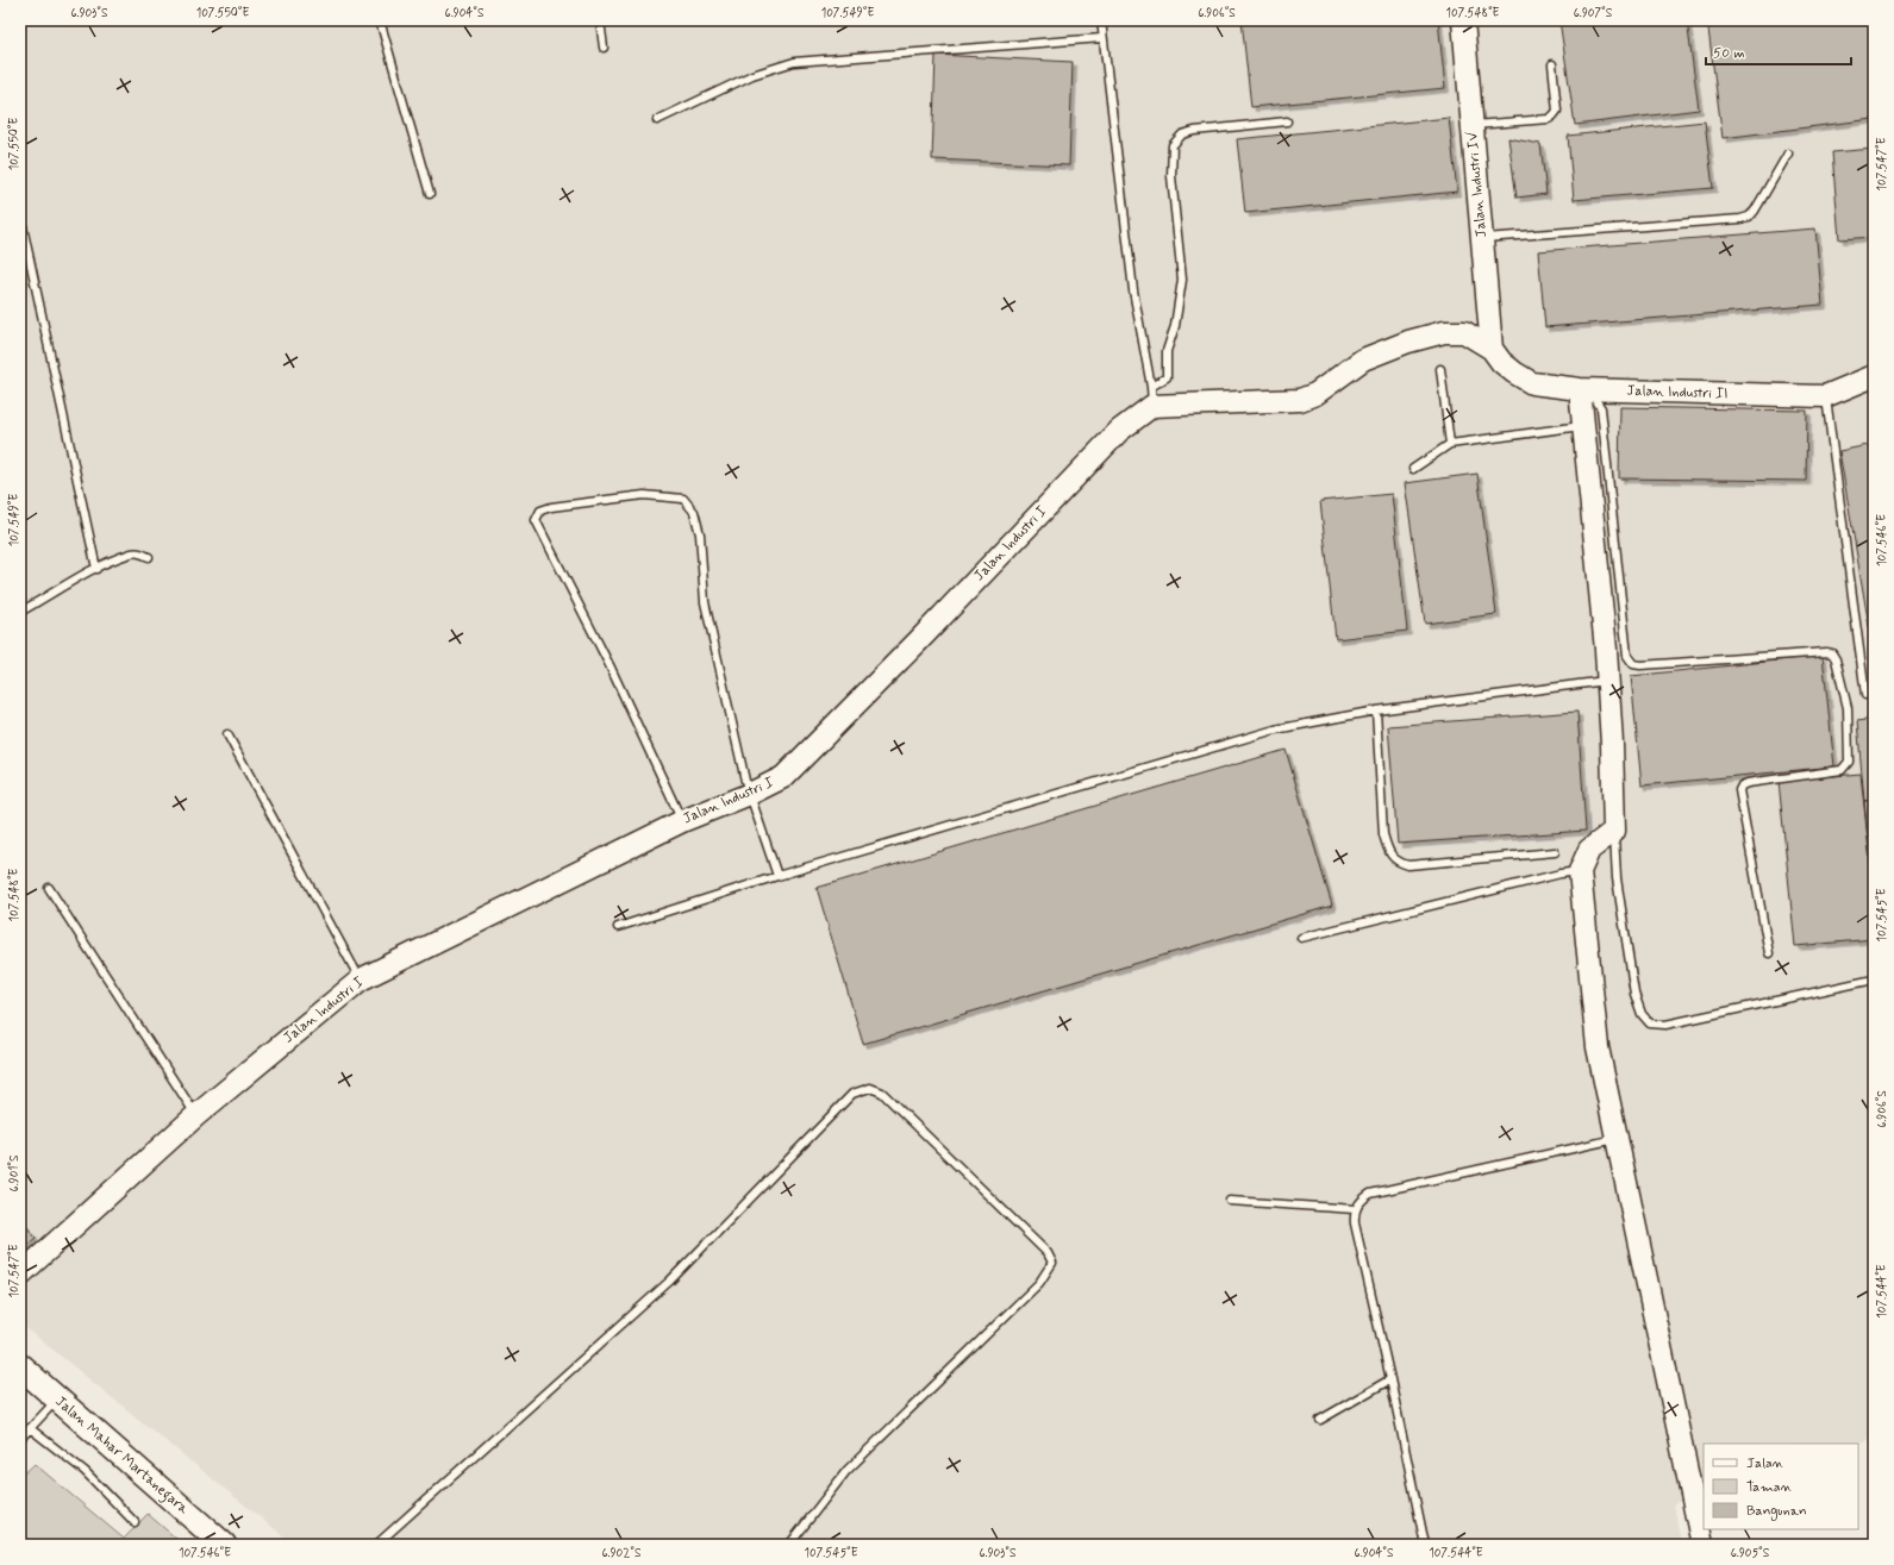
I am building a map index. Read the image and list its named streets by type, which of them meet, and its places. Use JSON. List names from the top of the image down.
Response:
{
  "streets": {
    "main road": [
      "Jalan Industri IV",
      "Jalan Industri II",
      "Jalan Industri I",
      "Jalan Mahar Martanegara"
    ]
  },
  "crossings": [
    ["Jalan Industri IV", "Jalan Industri II"]
  ],
  "legend": ["Jalan", "Taman", "Bangunan"],
  "scale_bar": "50 m",
  "coordinates": [
    "6.903°S",
    "107.550°E",
    "6.904°S",
    "107.549°E",
    "6.906°S",
    "107.548°E",
    "6.907°S",
    "107.547°E",
    "107.546°E",
    "107.545°E",
    "6.901°S",
    "107.544°E",
    "6.902°S",
    "6.905°S"
  ]
}
